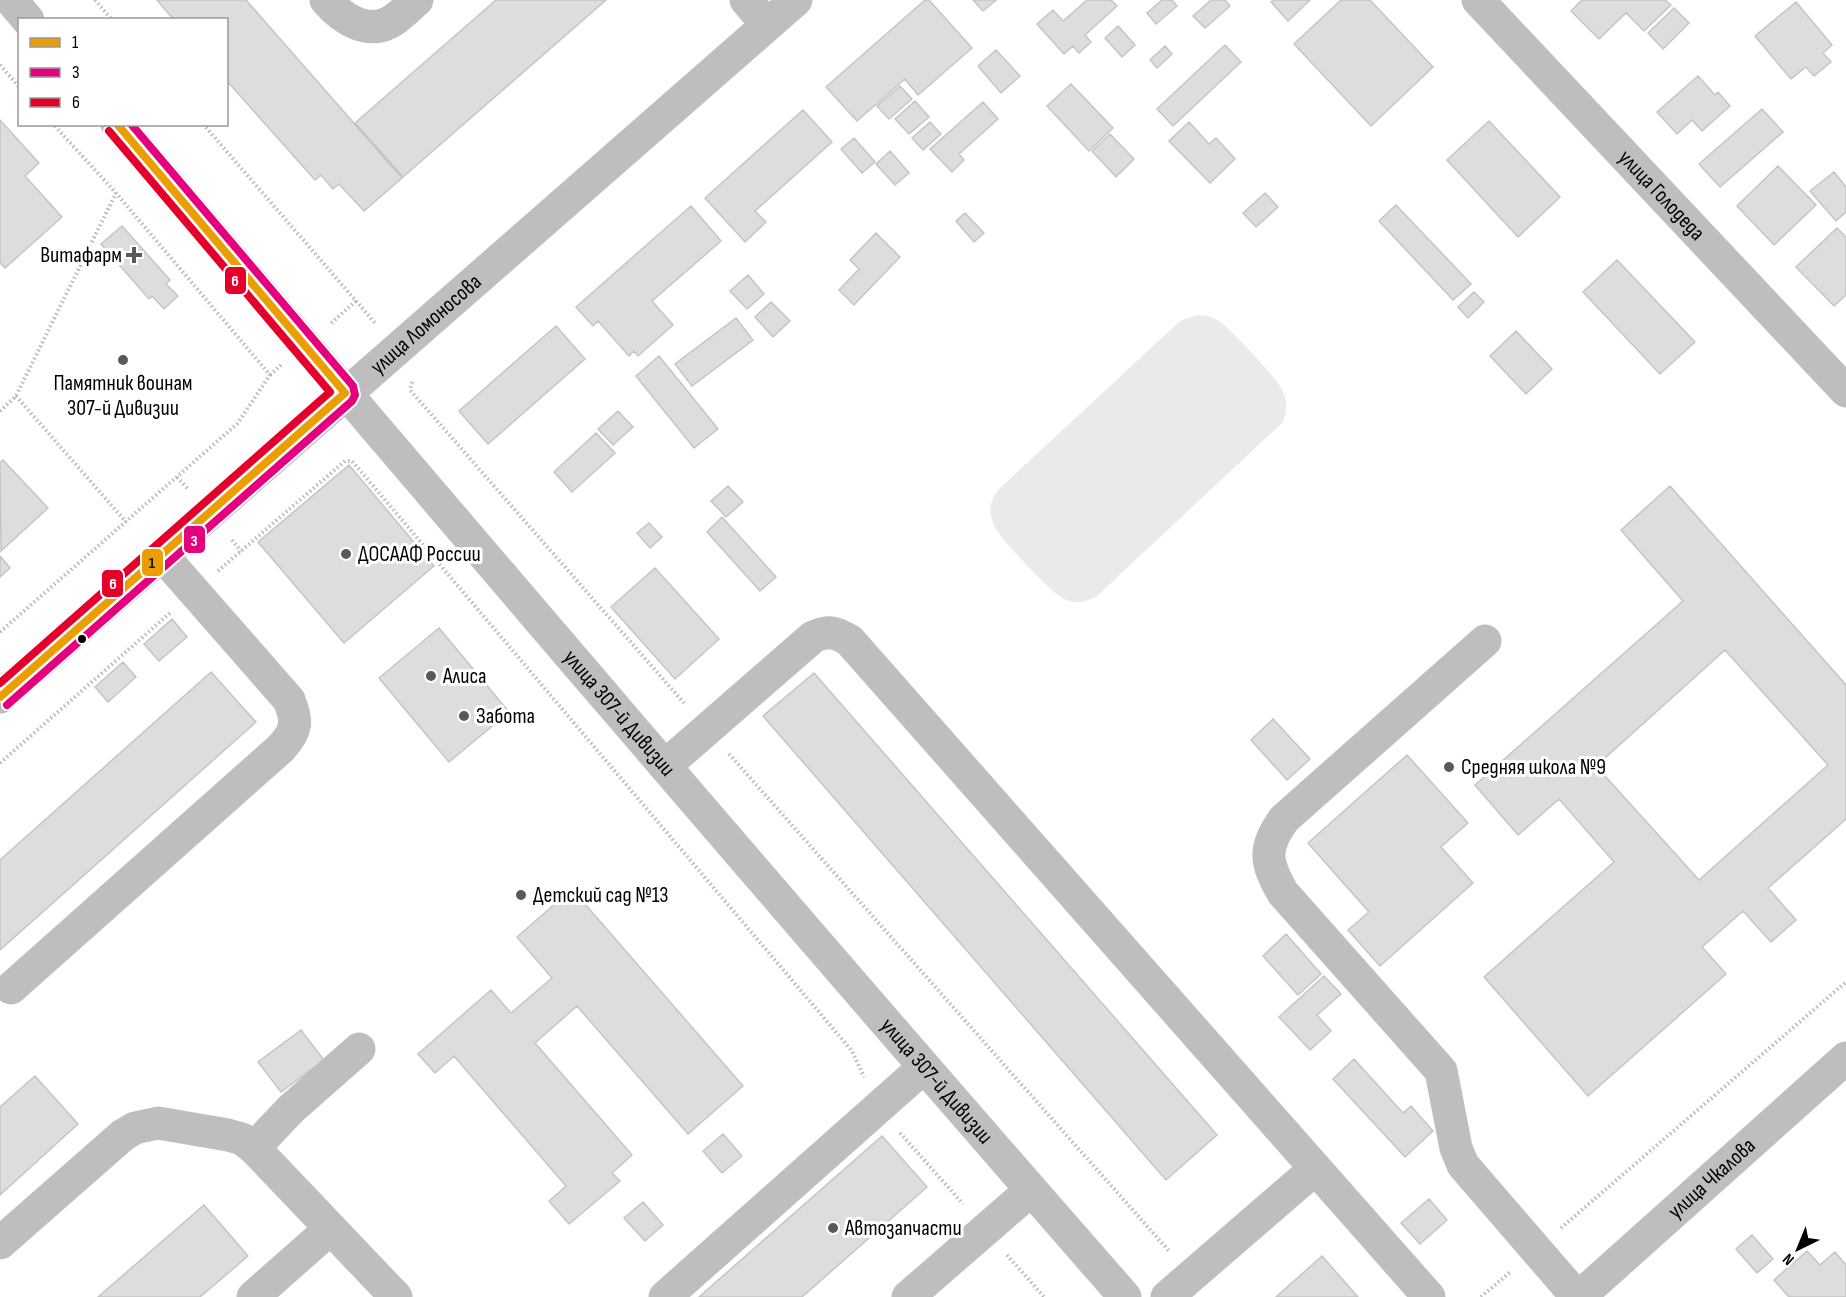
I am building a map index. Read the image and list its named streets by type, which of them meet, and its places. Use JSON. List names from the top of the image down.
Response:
{
  "streets": {
    "street": [
      "улица Голодеда",
      "улица Ломоносова",
      "улица 307-й Дивизии",
      "улица Чкалова"
    ]
  },
  "crossings": [
    ["улица Ломоносова", "улица 307-й Дивизии"]
  ],
  "places": {
    "health": ["Витафарм"],
    "other": [
      "Памятник воинам 307-й Дивизии",
      "ДОСААФ России",
      "Алиса",
      "Забота",
      "Средняя школа №9",
      "Детский сад №13",
      "Автозапчасти"
    ]
  },
  "lines": ["transit line 1", "transit line 3", "transit line 6"],
  "legend": ["1", "3", "6"],
  "north": "bottom left"
}
